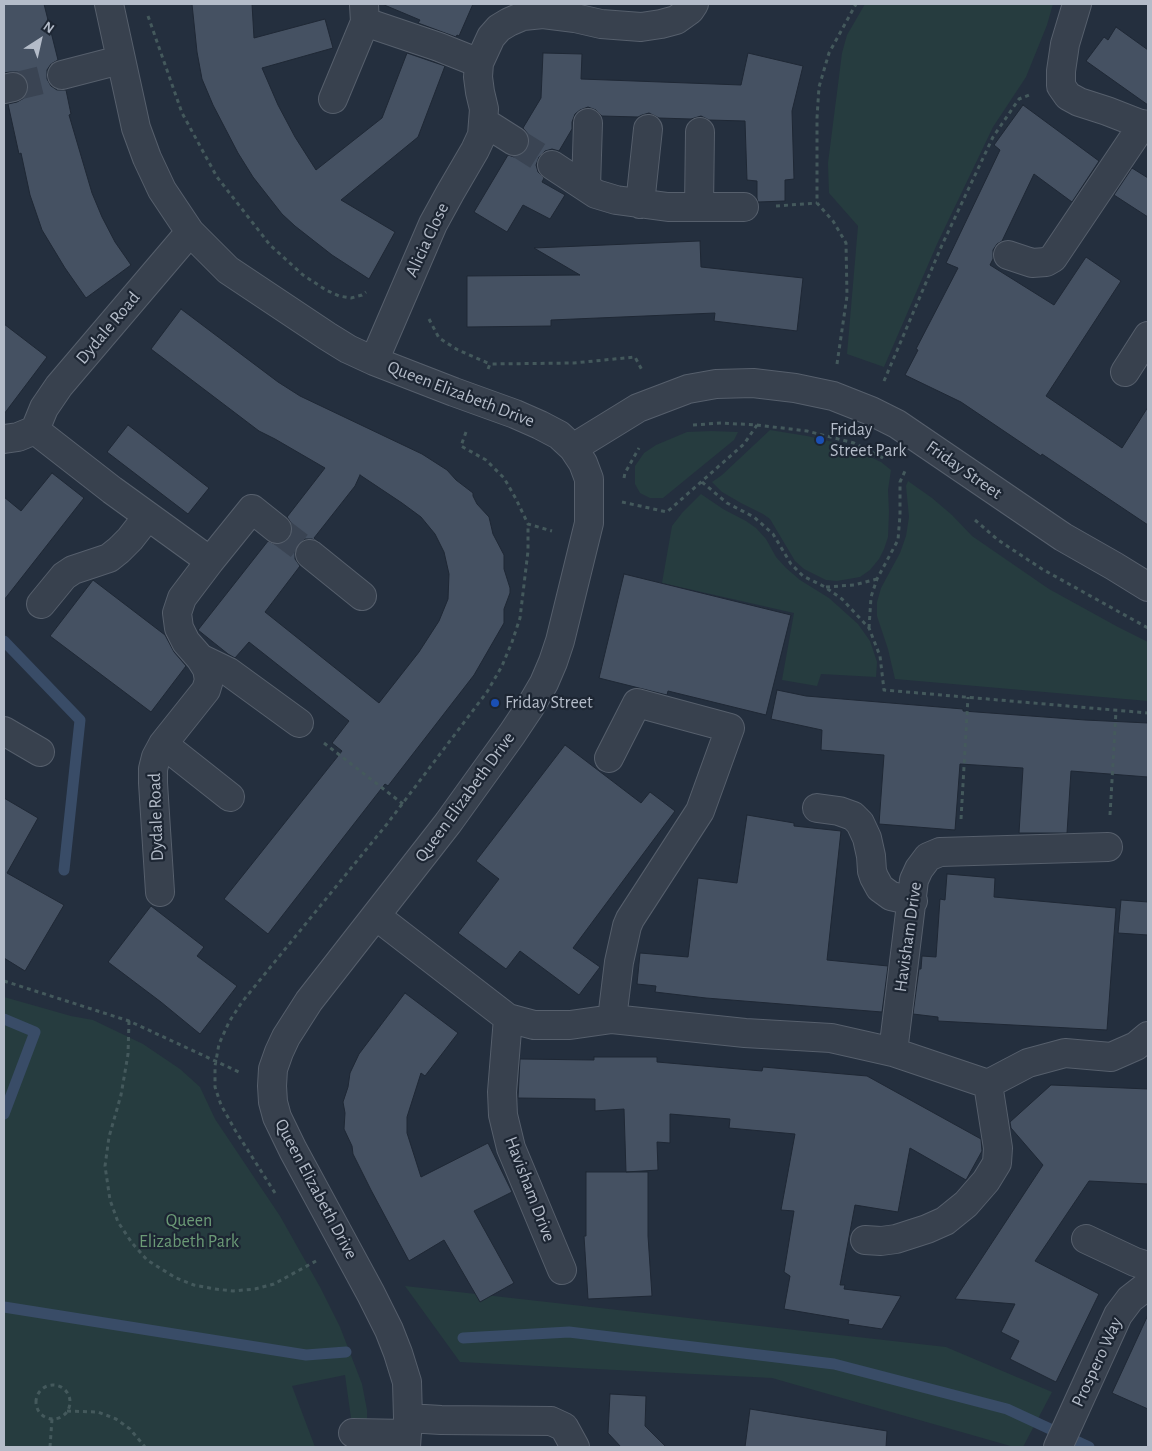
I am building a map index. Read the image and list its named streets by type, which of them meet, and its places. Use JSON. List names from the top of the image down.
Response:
{
  "streets": {
    "street": [
      "Alicia Close",
      "Dydale Road",
      "Queen Elizabeth Drive",
      "Friday Street",
      "Havisham Drive",
      "Prospero Way"
    ]
  },
  "crossings": [
    ["Alicia Close", "Queen Elizabeth Drive"],
    ["Dydale Road", "Queen Elizabeth Drive"],
    ["Queen Elizabeth Drive", "Friday Street"]
  ],
  "parks": ["Queen Elizabeth Park"],
  "places": ["Friday Street Park", "Friday Street"],
  "north": "top right"
}
